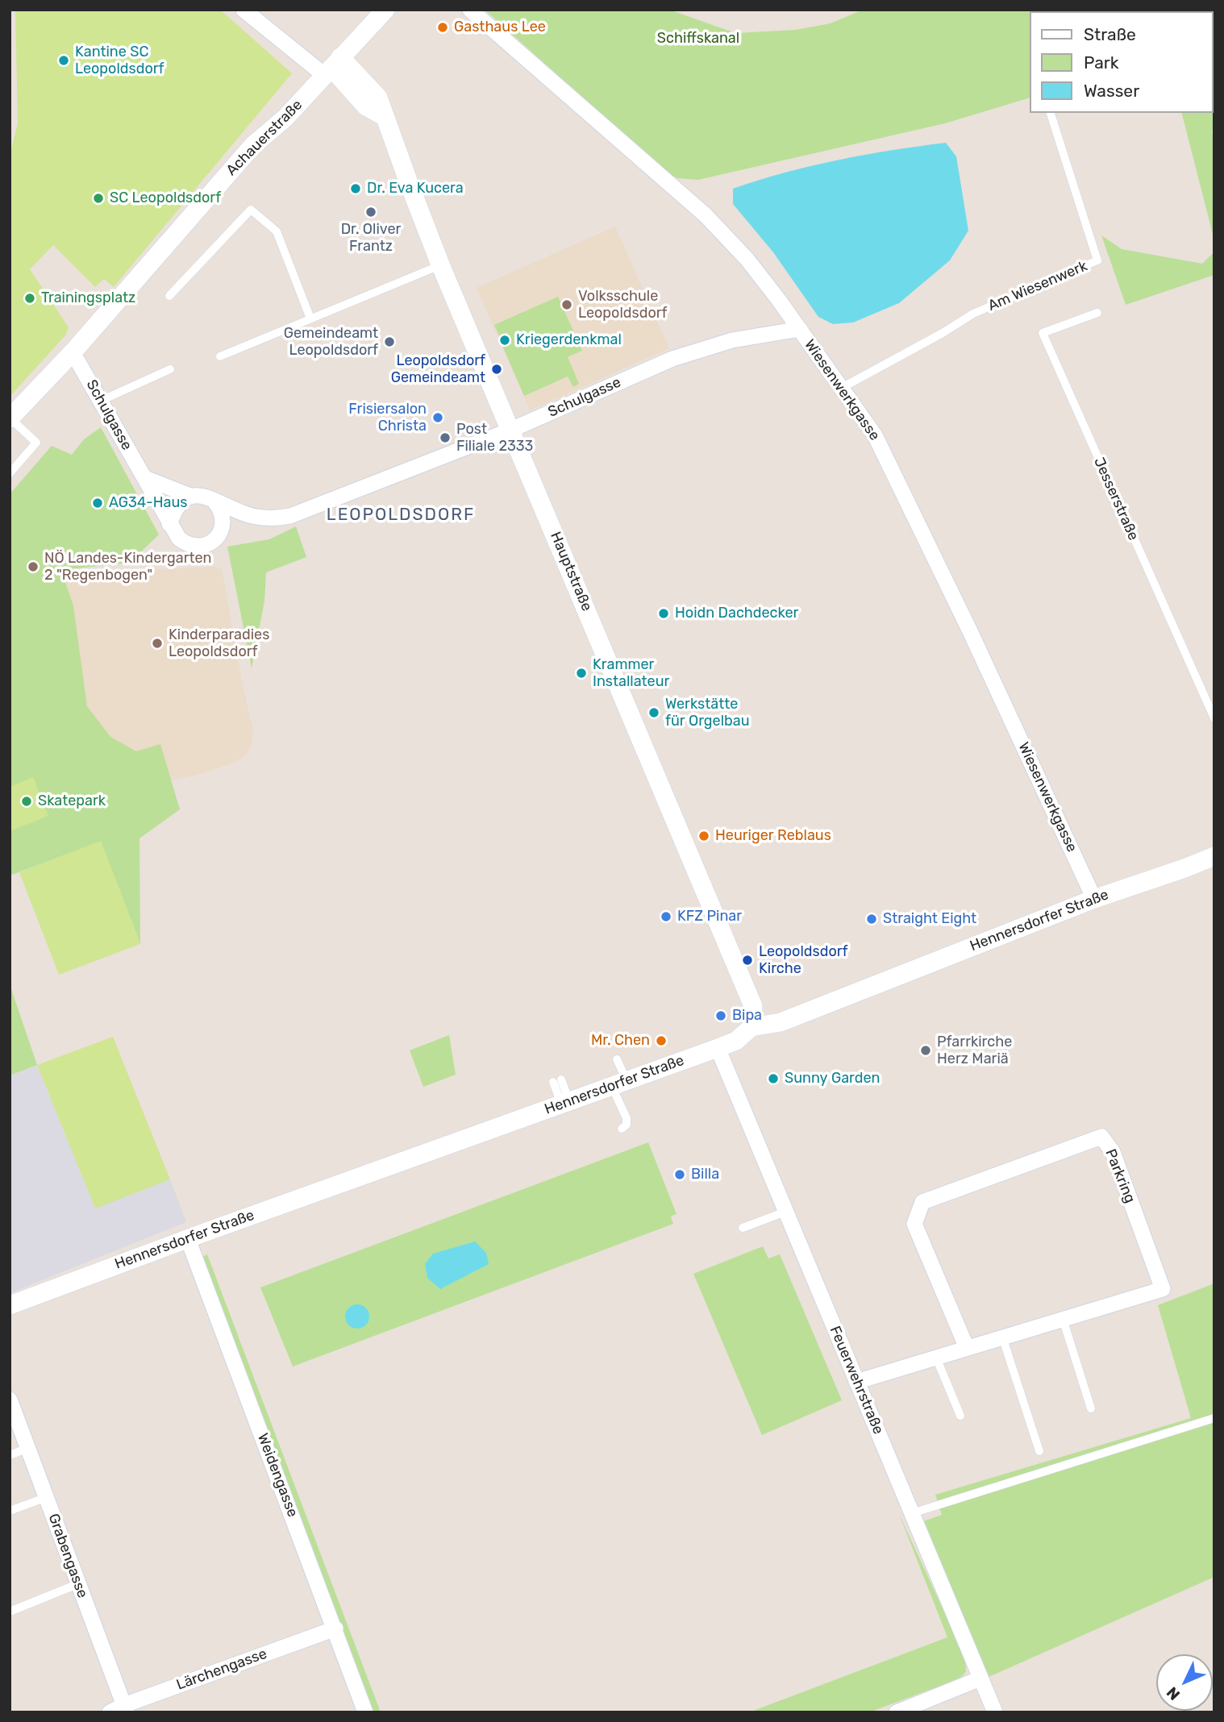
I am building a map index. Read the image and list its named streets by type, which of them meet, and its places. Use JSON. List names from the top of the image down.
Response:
{
  "streets": {
    "street": [
      "Achauerstraße",
      "Wiesenwerkgasse",
      "Schulgasse",
      "Hauptstraße",
      "Hennersdorfer Straße",
      "Parkring",
      "Feuerwehrstraße",
      "Weidengasse",
      "Grabengasse",
      "Lärchengasse"
    ],
    "lane": ["Am Wiesenwerk", "Jesserstraße"]
  },
  "crossings": [
    ["Achauerstraße", "Schulgasse"],
    ["Achauerstraße", "Hauptstraße"],
    ["Am Wiesenwerk", "Wiesenwerkgasse"],
    ["Wiesenwerkgasse", "Schulgasse"],
    ["Wiesenwerkgasse", "Hennersdorfer Straße"],
    ["Schulgasse", "Hauptstraße"],
    ["Hauptstraße", "Hennersdorfer Straße"],
    ["Hennersdorfer Straße", "Feuerwehrstraße"],
    ["Hennersdorfer Straße", "Weidengasse"],
    ["Parkring", "Feuerwehrstraße"],
    ["Weidengasse", "Lärchengasse"],
    ["Grabengasse", "Lärchengasse"]
  ],
  "districts": ["LEOPOLDSDORF"],
  "parks": ["Schiffskanal"],
  "places": [
    "Gasthaus Lee",
    "Kantine SC Leopoldsdorf",
    "Dr. Eva Kucera",
    "SC Leopoldsdorf",
    "Dr. Oliver Frantz",
    "Trainingsplatz",
    "Volksschule Leopoldsdorf",
    "Kriegerdenkmal",
    "Gemeindeamt Leopoldsdorf",
    "Leopoldsdorf Gemeindeamt",
    "Frisiersalon Christa",
    "Post Filiale 2333",
    "AG34-Haus",
    "NÖ Landes-Kindergarten 2 \"Regenbogen\"",
    "Hoidn Dachdecker",
    "Kinderparadies Leopoldsdorf",
    "Krammer Installateur",
    "Werkstätte für Orgelbau",
    "Skatepark",
    "Heuriger Reblaus",
    "KFZ Pinar",
    "Straight Eight",
    "Leopoldsdorf Kirche",
    "Bipa",
    "Mr. Chen",
    "Pfarrkirche Herz Mariä",
    "Sunny Garden",
    "Billa"
  ],
  "legend": ["Straße", "Park", "Wasser"],
  "north": "bottom left"
}
